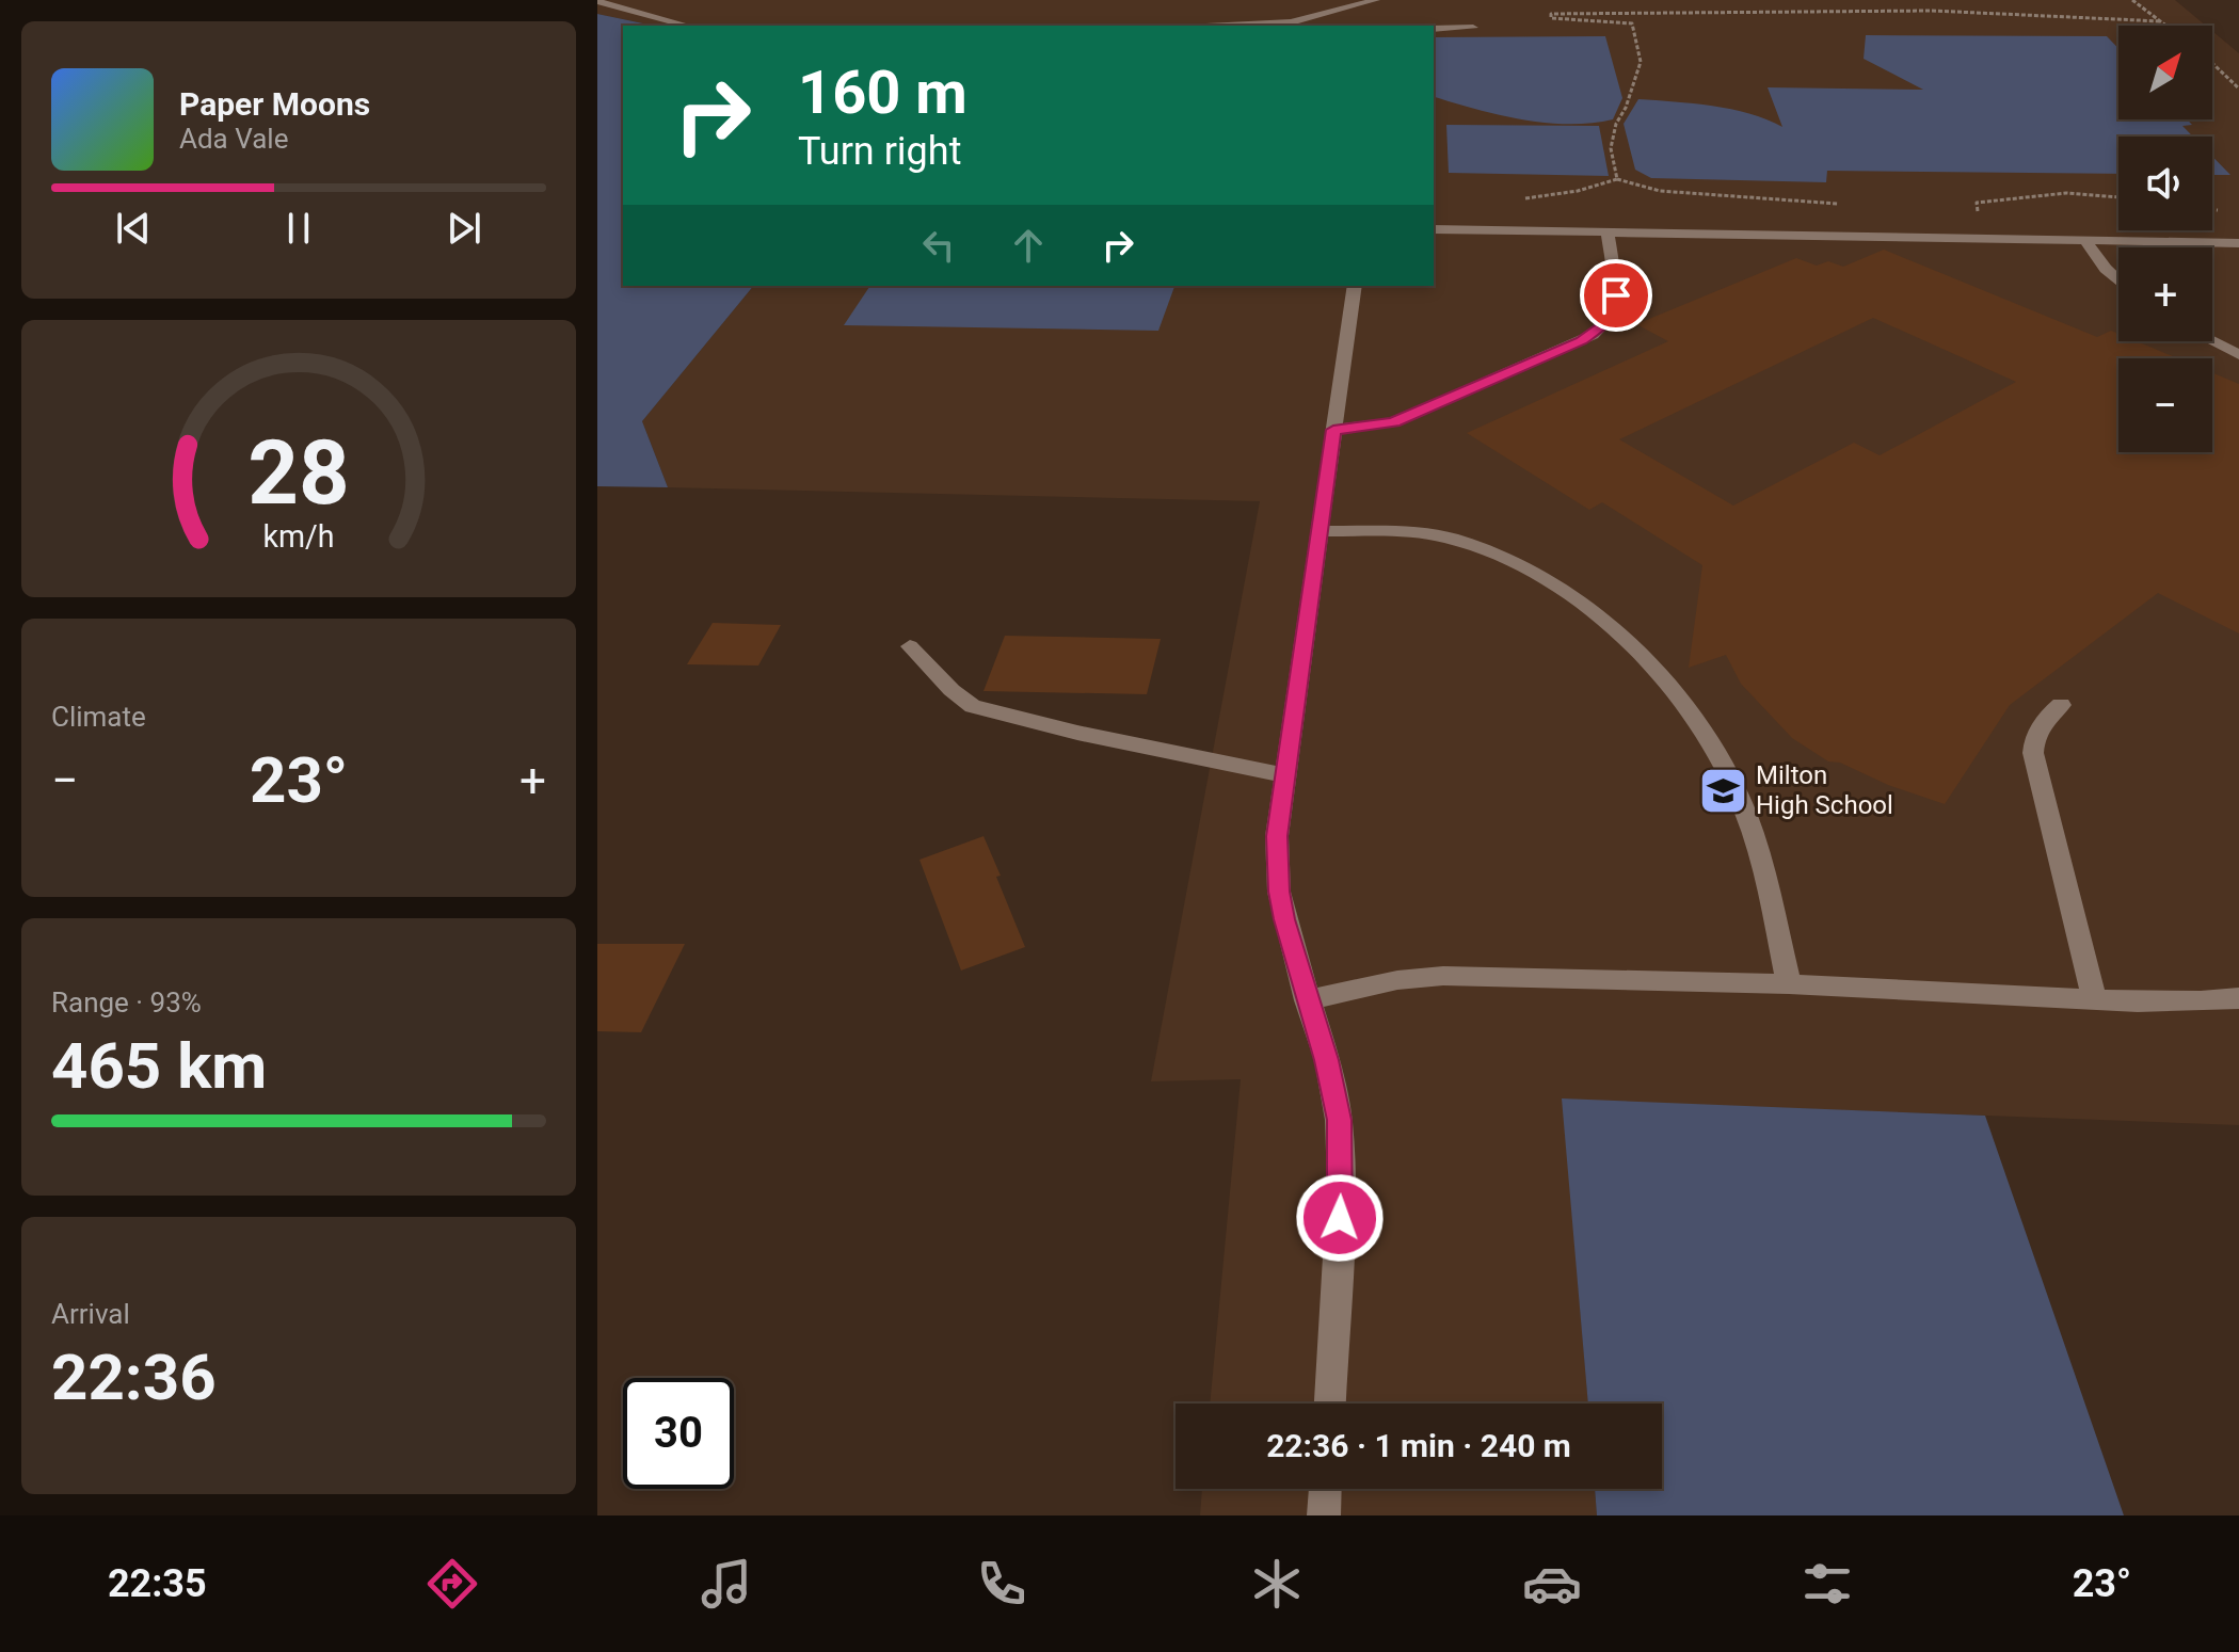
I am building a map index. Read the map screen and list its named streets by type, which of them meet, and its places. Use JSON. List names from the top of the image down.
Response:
{
  "places": {
    "school or university": ["Milton High School"]
  },
  "north": "top right",
  "page": {
    "map_buttons": ["+", "−"],
    "turn": ["160 m", "Turn right"],
    "song": ["Paper Moons", "Ada Vale"],
    "tile": [
      "Climate",
      ["Range · 93%", "465 km"],
      ["Arrival", "22:36"]
    ],
    "heat": ["−", "23°", "+"],
    "limit": "30",
    "trip": "22:36 · 1 min · 240 m",
    "tabs": ["22:35", "23°"],
    "gauge": ["28", "km/h"]
  }
}
